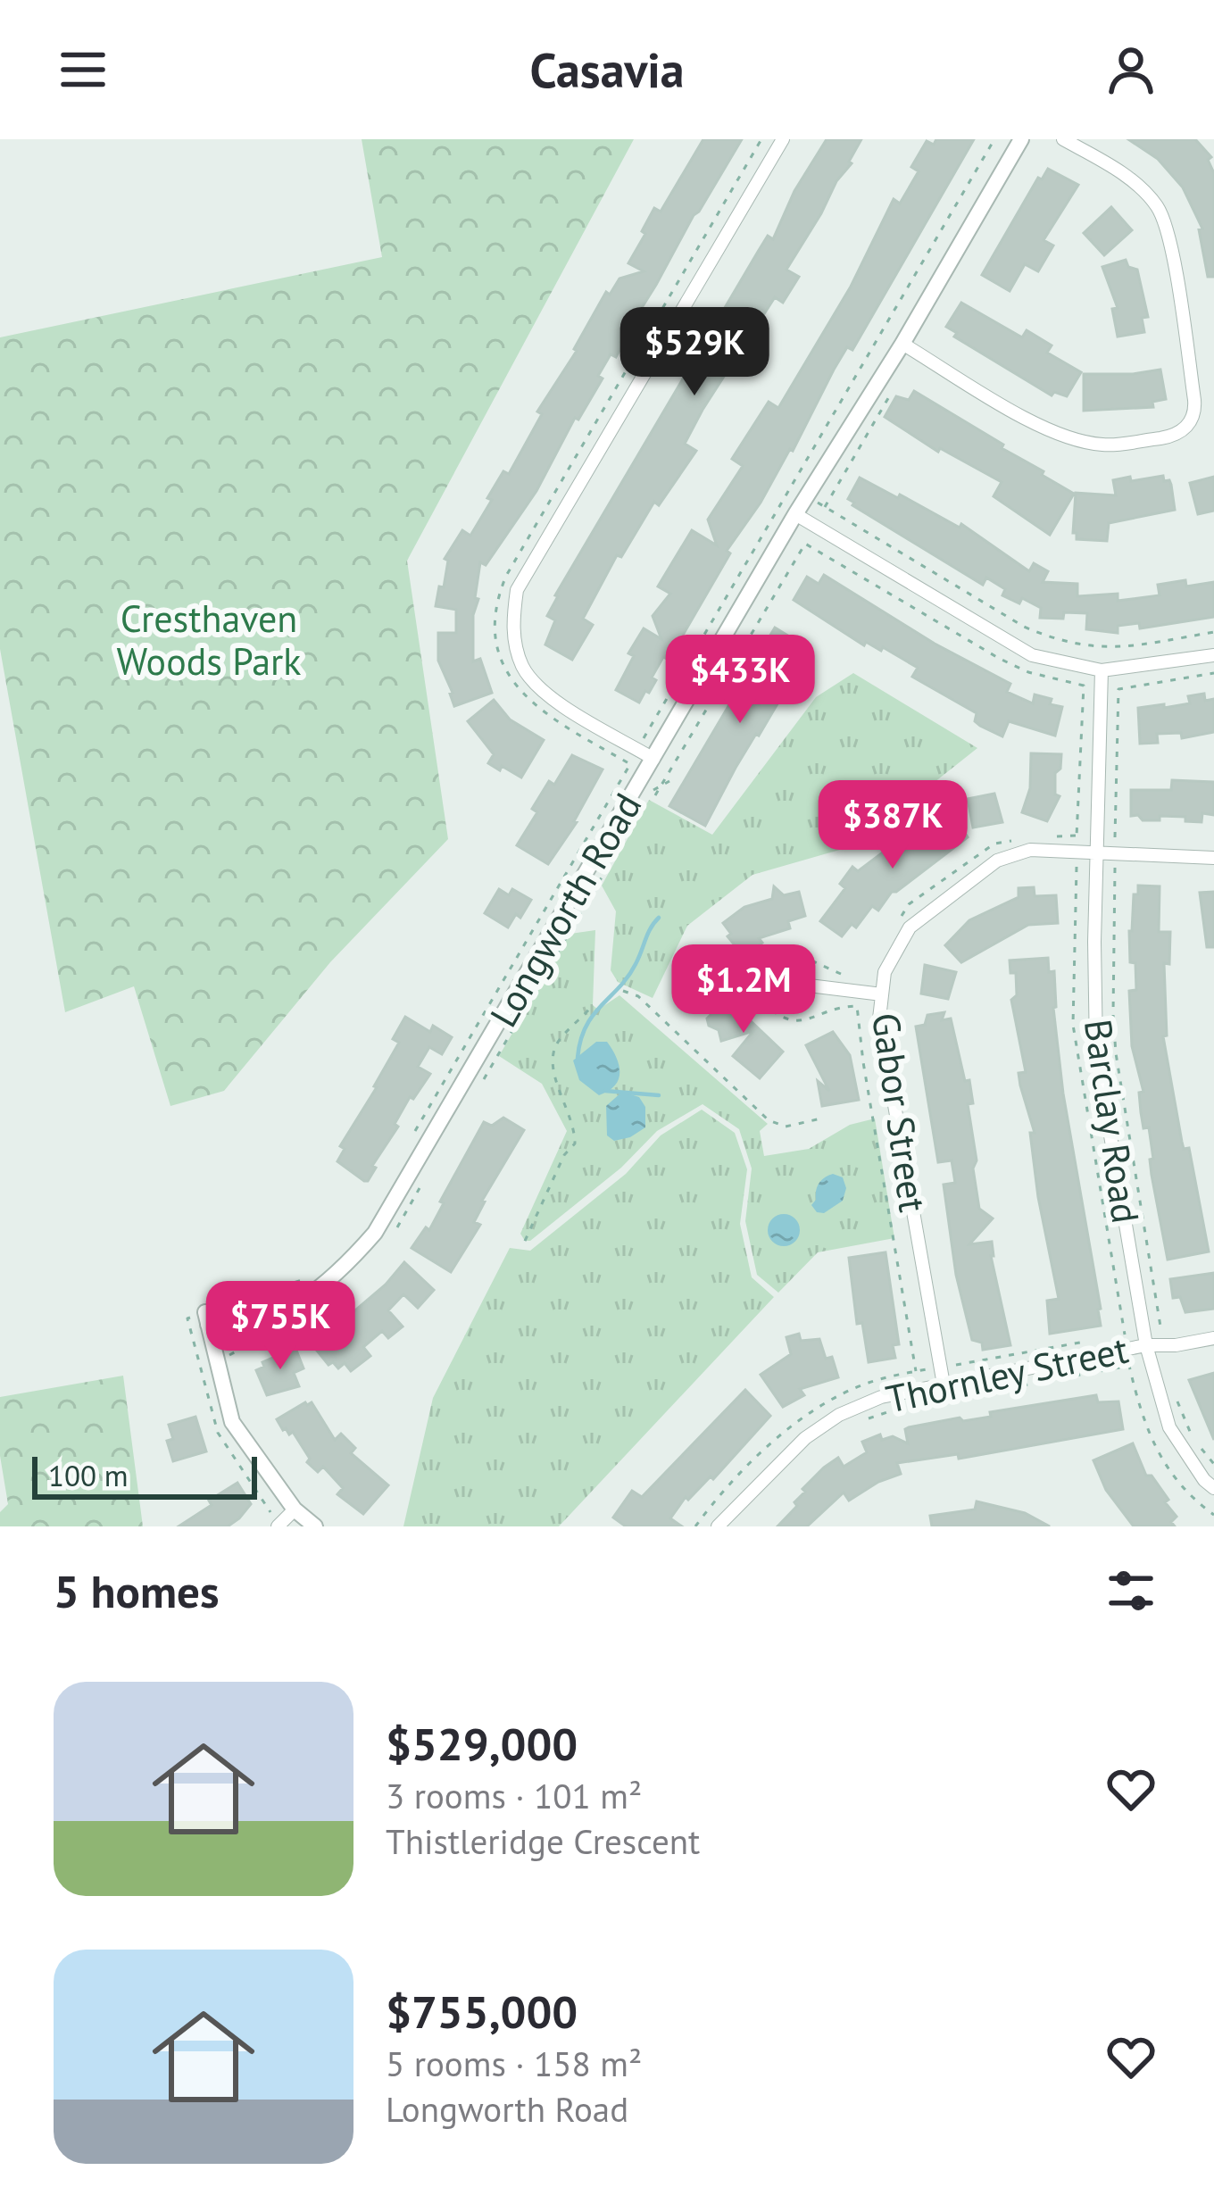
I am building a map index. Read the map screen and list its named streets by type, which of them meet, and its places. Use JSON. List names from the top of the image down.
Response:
{
  "streets": {
    "street": [
      "Longworth Road",
      "Gabor Street",
      "Barclay Road",
      "Thornley Street"
    ]
  },
  "crossings": [
    ["Gabor Street", "Barclay Road"],
    ["Gabor Street", "Thornley Street"],
    ["Barclay Road", "Thornley Street"]
  ],
  "parks": ["Cresthaven Woods Park"],
  "scale_bar": "100 m",
  "page": {
    "header": "Casavia",
    "price": [
      "$529K",
      "$433K",
      "$387K",
      "$1.2M",
      "$755K"
    ],
    "scale": "100 m",
    "heading": "5 homes",
    "list": [
      {
        "name": "$529,000",
        "note": "3 rooms · 101 m² · Thistleridge Crescent"
      },
      {
        "name": "$755,000",
        "note": "5 rooms · 158 m² · Longworth Road"
      }
    ]
  }
}
